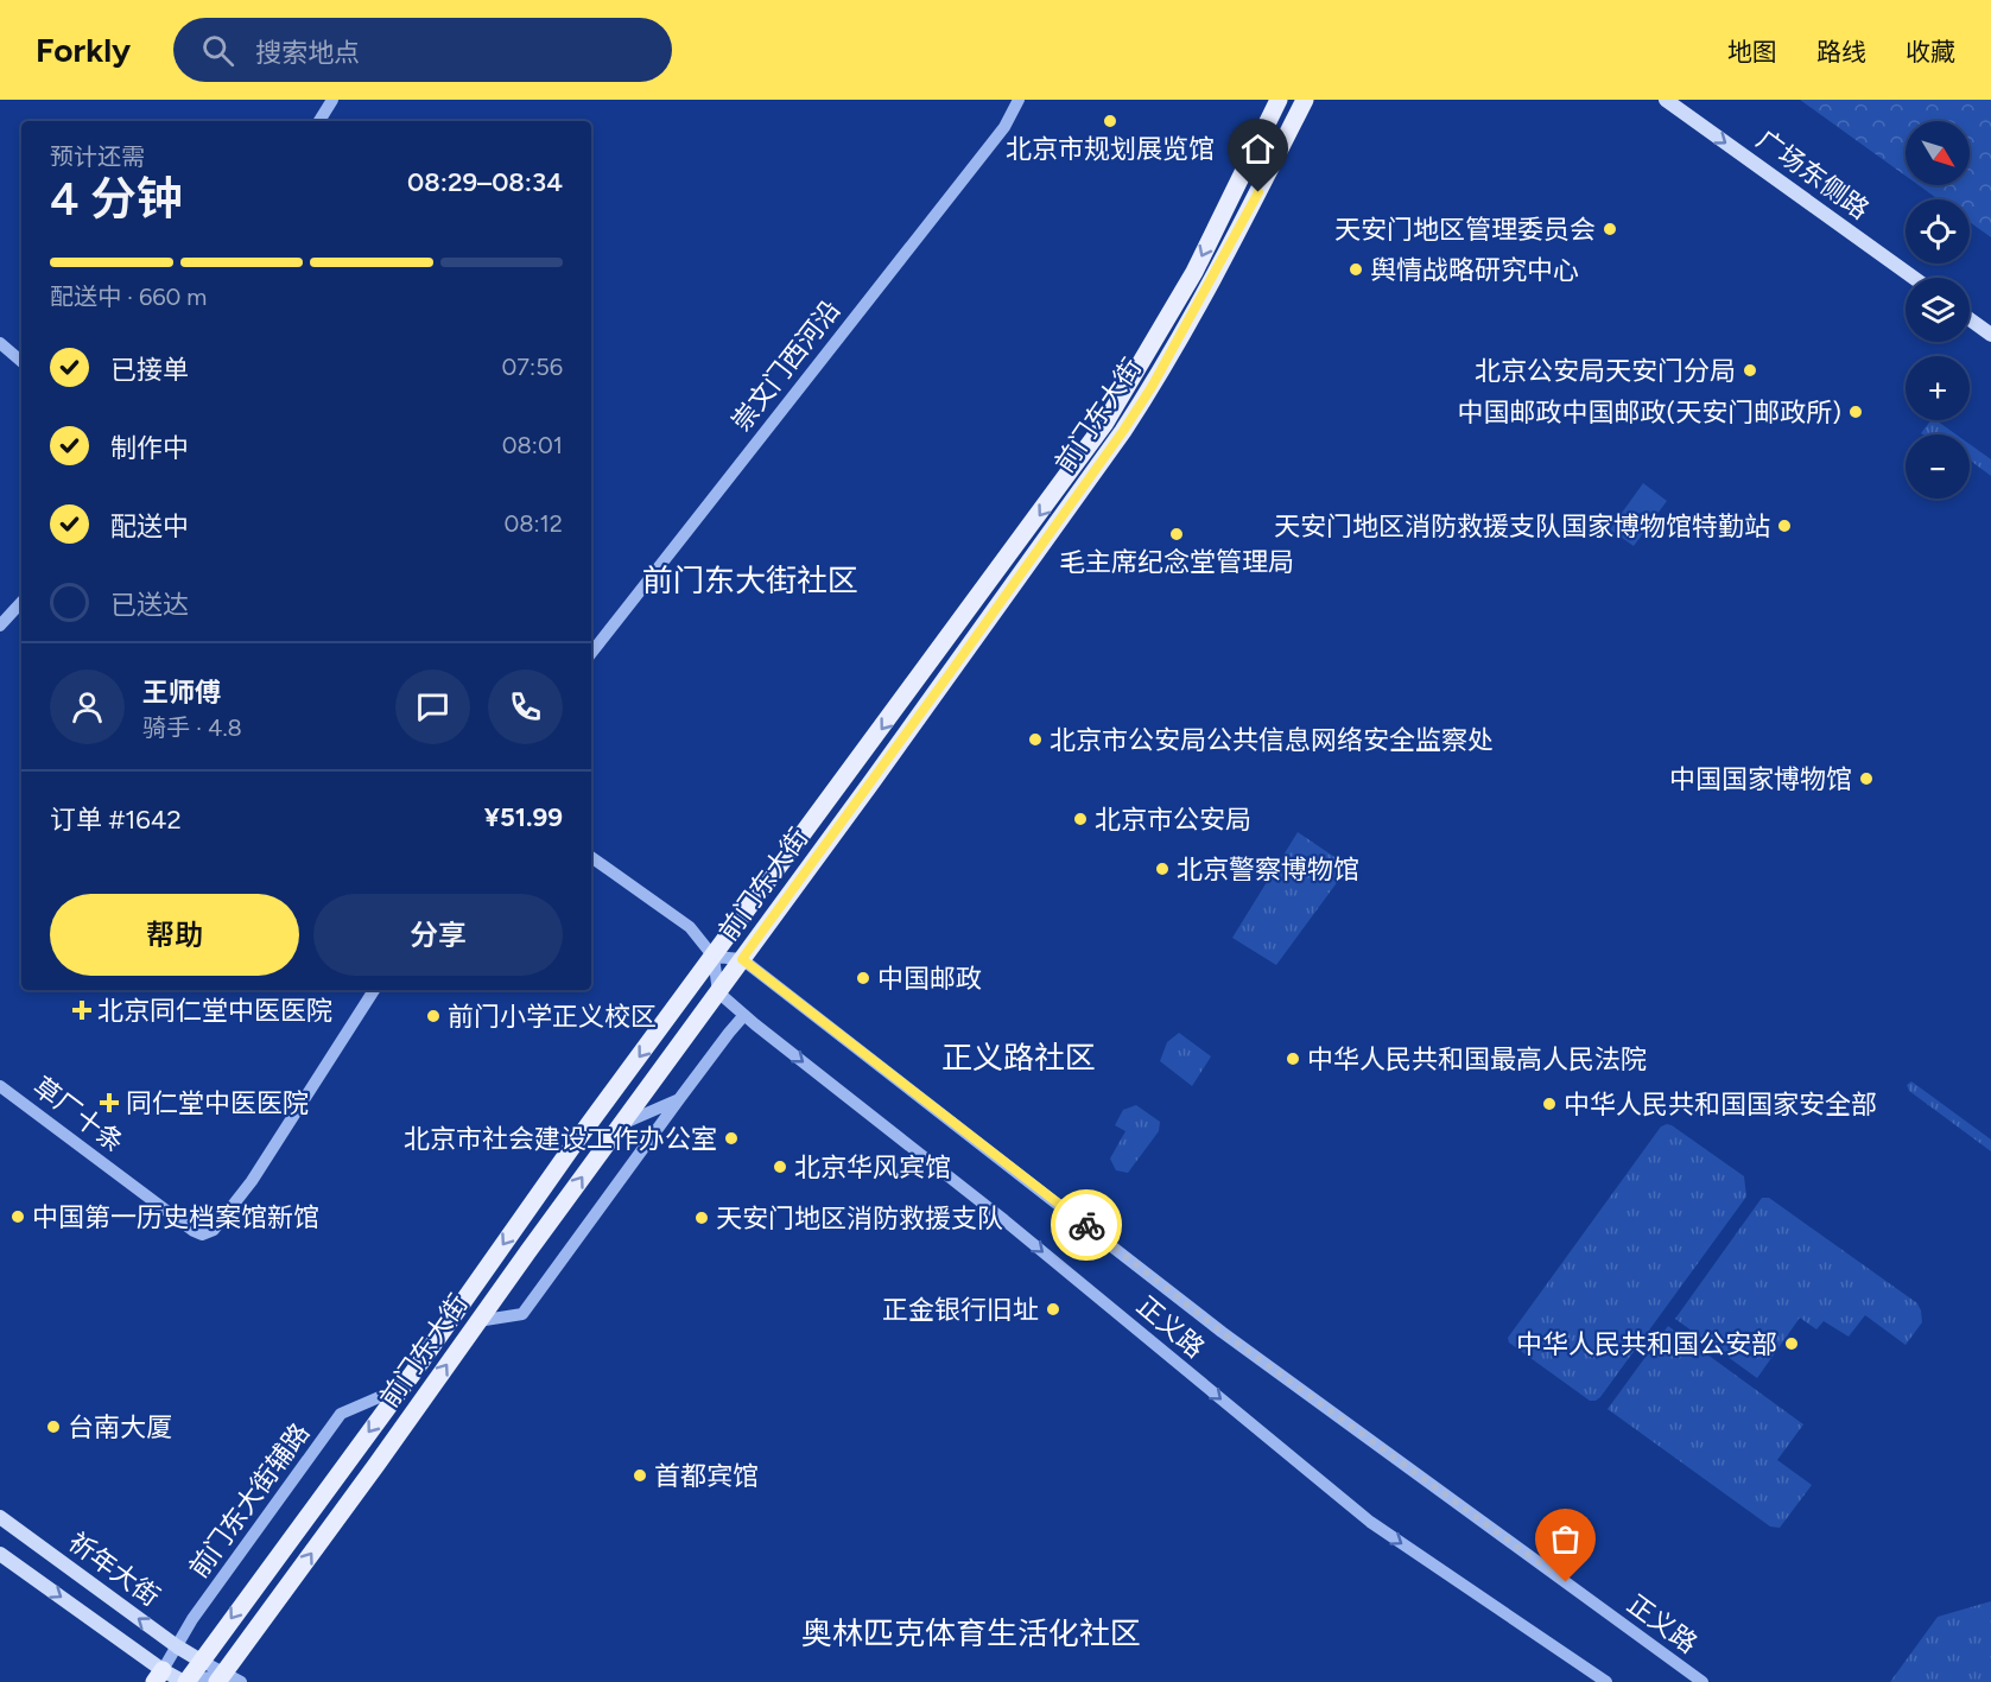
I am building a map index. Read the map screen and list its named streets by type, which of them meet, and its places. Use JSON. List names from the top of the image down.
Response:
{
  "streets": {
    "main road": ["广场东侧路", "前门东大街", "祈年大街"],
    "street": [
      "崇文门西河沿",
      "草厂十条",
      "正义路",
      "前门东大街辅路"
    ]
  },
  "crossings": [
    ["前门东大街", "正义路"],
    ["前门东大街", "前门东大街辅路"],
    ["前门东大街", "祈年大街"],
    ["前门东大街辅路", "祈年大街"]
  ],
  "one_way": ["广场东侧路"],
  "districts": ["前门东大街社区", "正义路社区", "奥林匹克体育生活化社区"],
  "places": {
    "other": [
      "北京市规划展览馆",
      "天安门地区管理委员会",
      "舆情战略研究中心",
      "北京公安局天安门分局",
      "中国邮政中国邮政(天安门邮政所)",
      "天安门地区消防救援支队国家博物馆特勤站",
      "毛主席纪念堂管理局",
      "北京市公安局公共信息网络安全监察处",
      "中国国家博物馆",
      "北京市公安局",
      "北京警察博物馆",
      "中国邮政",
      "前门小学正义校区",
      "中华人民共和国最高人民法院",
      "中华人民共和国国家安全部",
      "北京市社会建设工作办公室",
      "北京华风宾馆",
      "中国第一历史档案馆新馆",
      "天安门地区消防救援支队",
      "正金银行旧址",
      "中华人民共和国公安部",
      "台南大厦",
      "首都宾馆"
    ],
    "health": ["北京同仁堂中医医院", "同仁堂中医医院"]
  },
  "north": "bottom right",
  "page": {
    "header": "Forkly",
    "search": "搜索地点",
    "nav": ["地图", "路线", "收藏"],
    "map_buttons": ["+", "−"],
    "heading": ["4 分钟", "预计还需", "08:29–08:34"],
    "panel": [
      "王师傅",
      "骑手 · 4.8",
      "订单 #1642",
      "¥51.99"
    ],
    "bar": "配送中 · 660 m",
    "list": [
      ["已接单", "07:56"],
      ["制作中", "08:01"],
      ["配送中", "08:12"],
      "已送达"
    ],
    "buttons": ["帮助", "分享"]
  }
}
